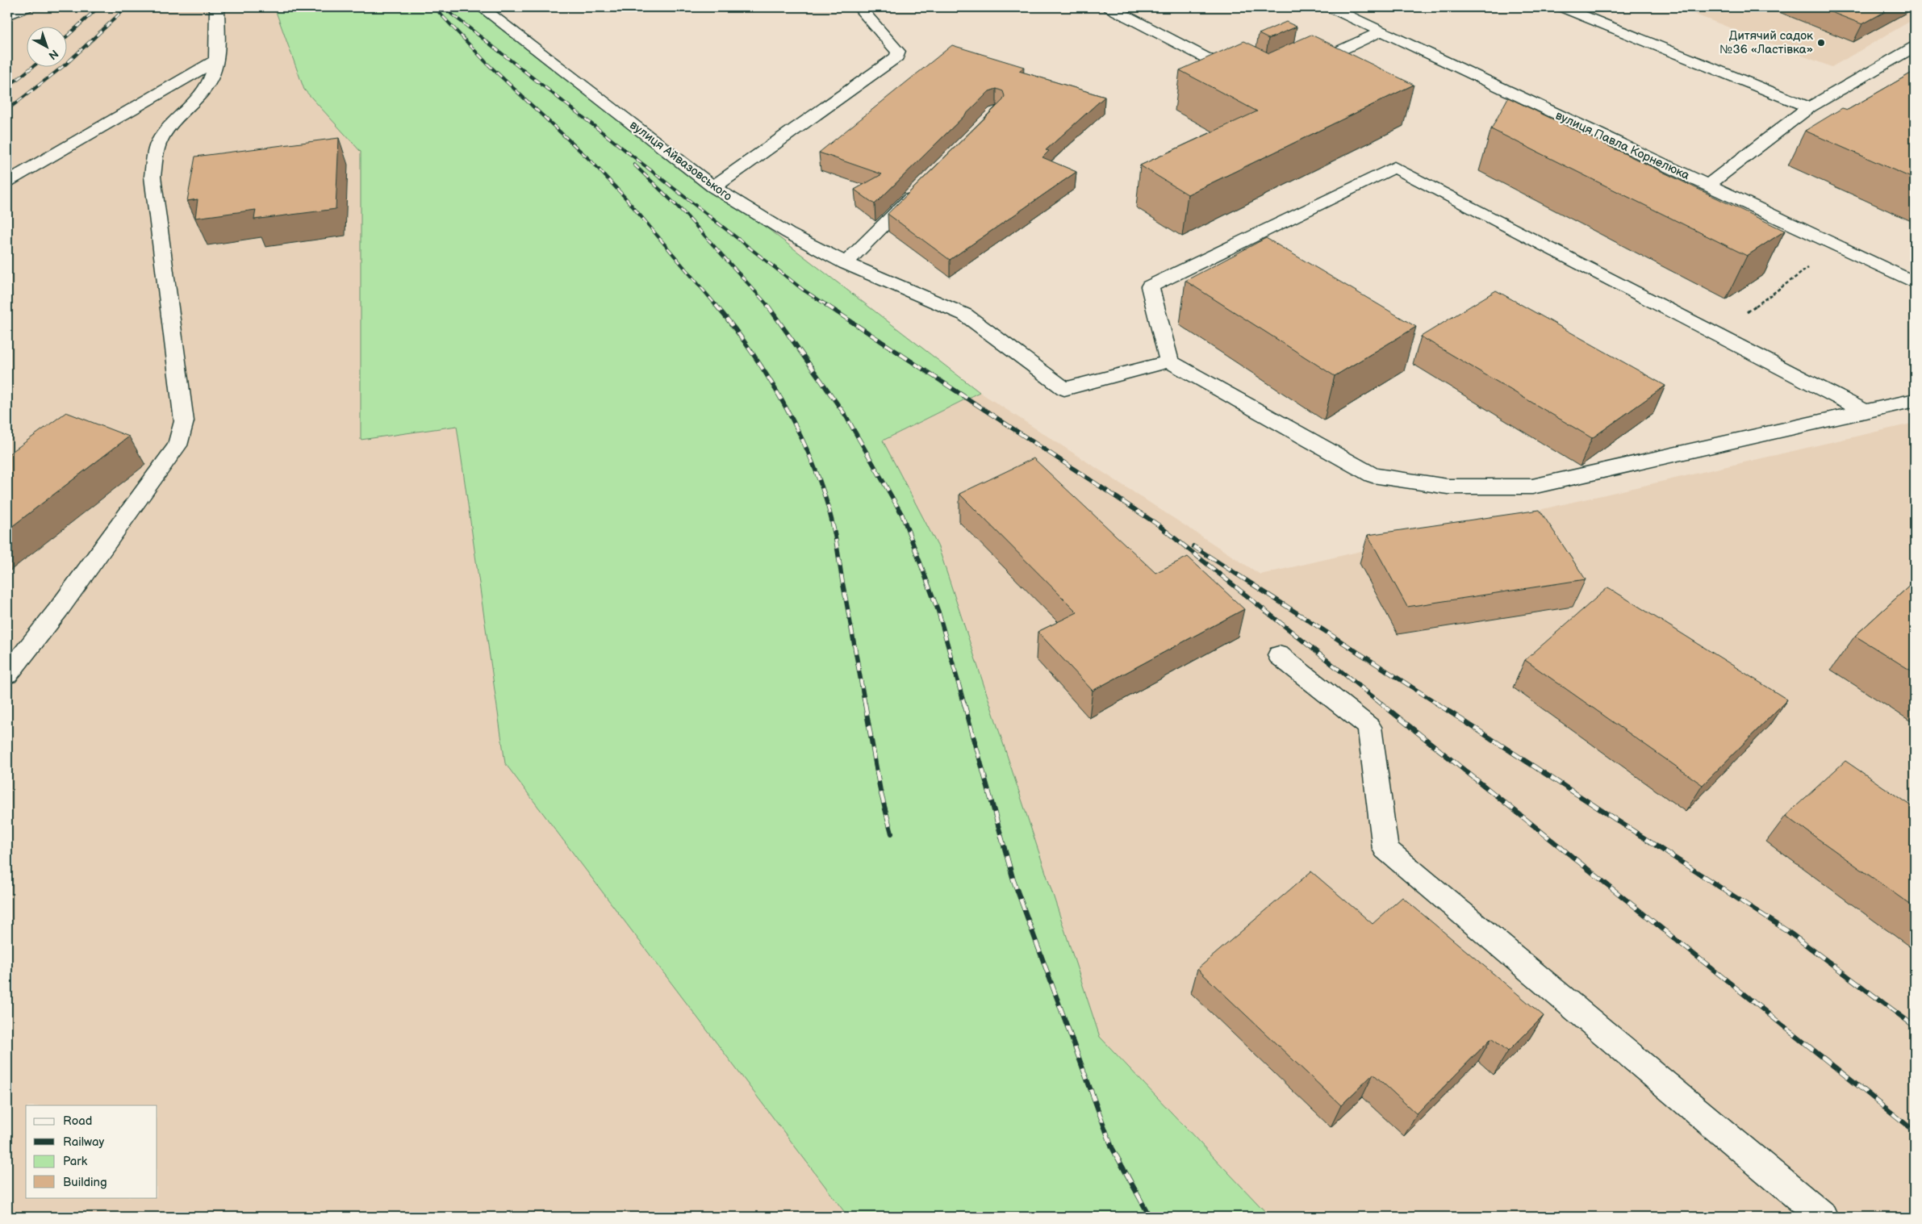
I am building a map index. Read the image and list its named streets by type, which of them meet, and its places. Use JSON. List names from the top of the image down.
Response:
{
  "streets": {
    "street": ["вулиця Павла Корнелюка", "вулиця Айвазовського"]
  },
  "places": ["Дитячий садок №36 «Ластівка»"],
  "legend": [
    "Road",
    "Railway",
    "Park",
    "Building"
  ],
  "north": "bottom right"
}
